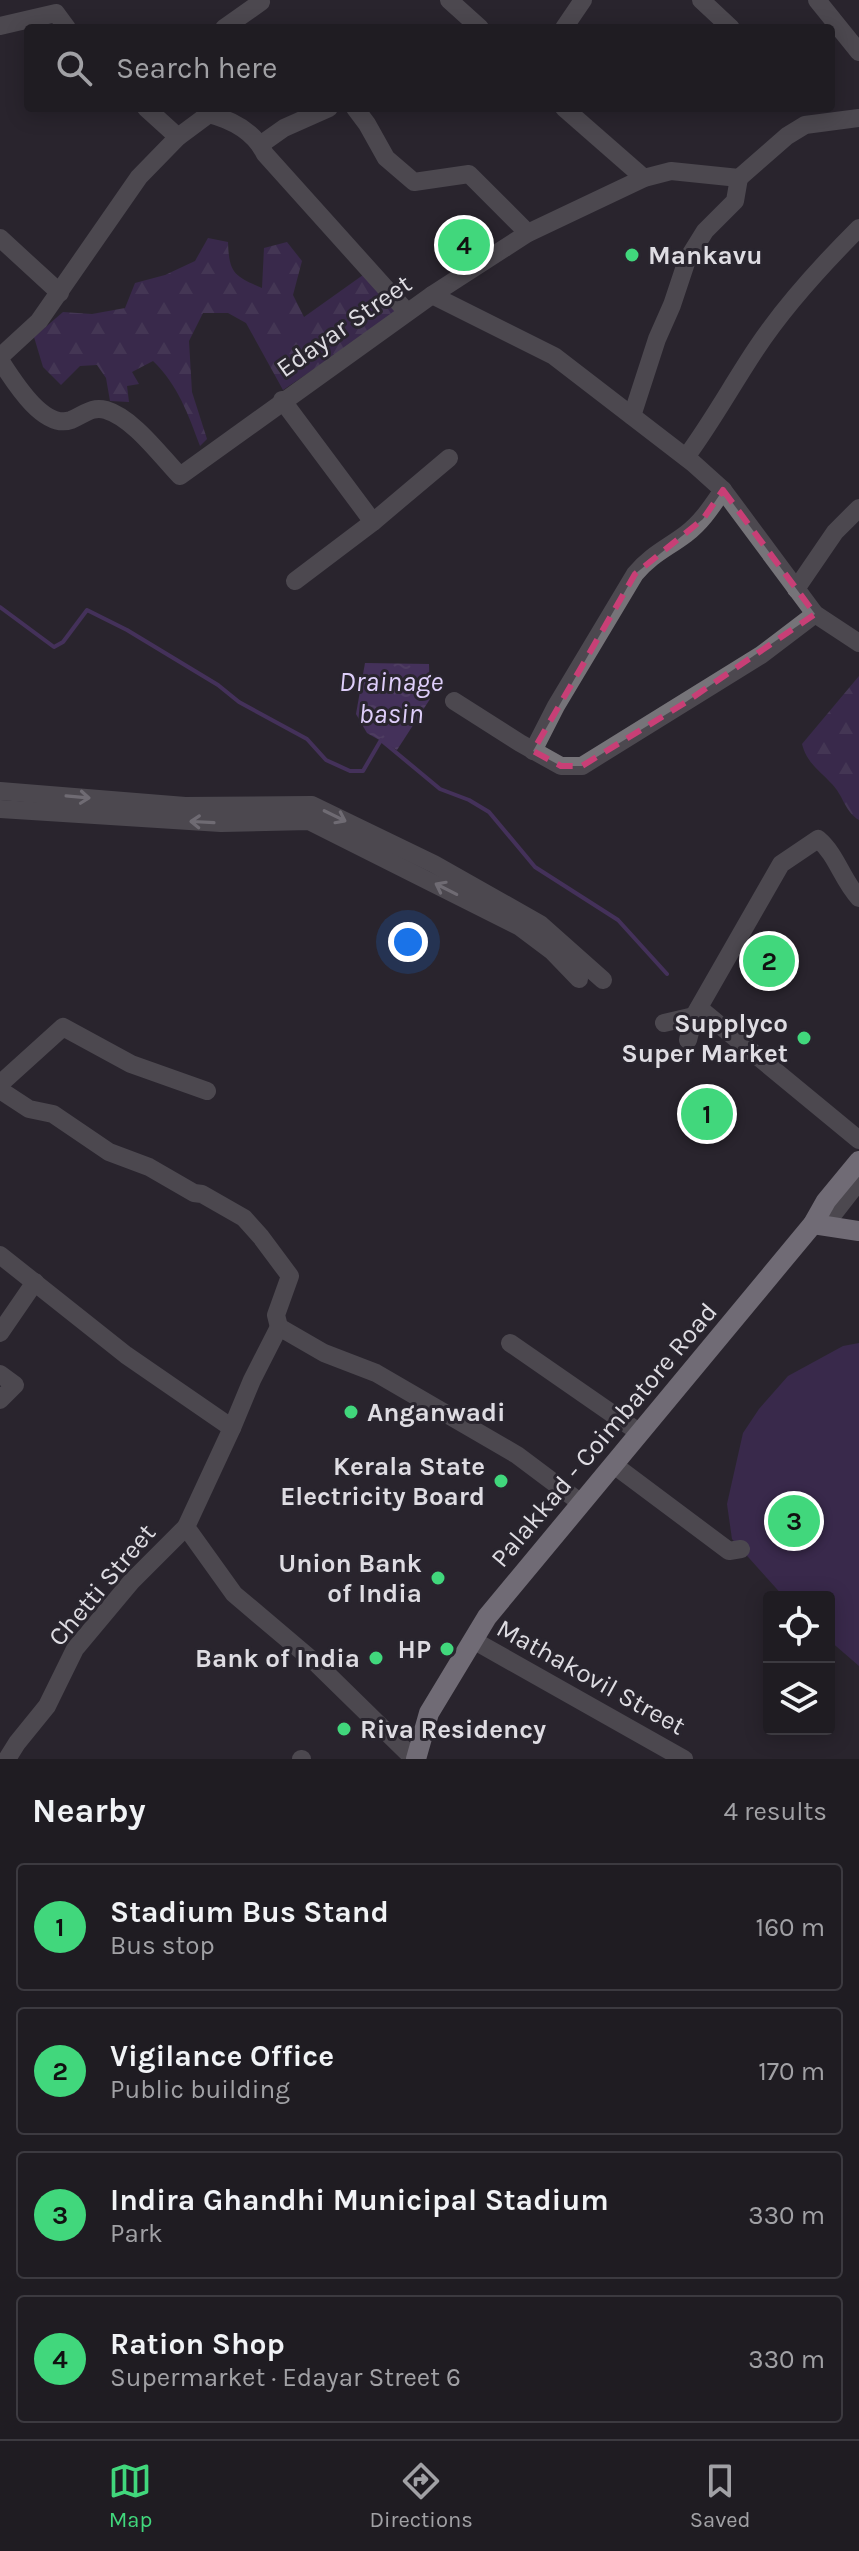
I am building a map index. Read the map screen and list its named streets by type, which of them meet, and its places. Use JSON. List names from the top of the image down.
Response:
{
  "streets": {
    "main road": ["Palakkad - Coimbatore Road"],
    "street": ["Edayar Street", "Chetti Street", "Mathakovil Street"]
  },
  "crossings": [
    ["Palakkad - Coimbatore Road", "Mathakovil Street"]
  ],
  "water": ["Drainage basin"],
  "places": [
    "Mankavu",
    "Supplyco Super Market",
    "Anganwadi",
    "Kerala State Electricity Board",
    "Union Bank of India",
    "HP",
    "Bank of India",
    "Riva Residency"
  ],
  "page": {
    "search": "Search here",
    "pins": [
      "4",
      "2",
      "1",
      "3"
    ],
    "heading": ["Nearby", "4 results"],
    "list": [
      {
        "mark": "1",
        "name": "Stadium Bus Stand",
        "note": "Bus stop",
        "value": "160 m"
      },
      {
        "mark": "2",
        "name": "Vigilance Office",
        "note": "Public building",
        "value": "170 m"
      },
      {
        "mark": "3",
        "name": "Indira Ghandhi Municipal Stadium",
        "note": "Park",
        "value": "330 m"
      },
      {
        "mark": "4",
        "name": "Ration Shop",
        "note": "Supermarket · Edayar Street 6",
        "value": "330 m"
      }
    ],
    "nav": ["Map", "Directions", "Saved"]
  }
}
